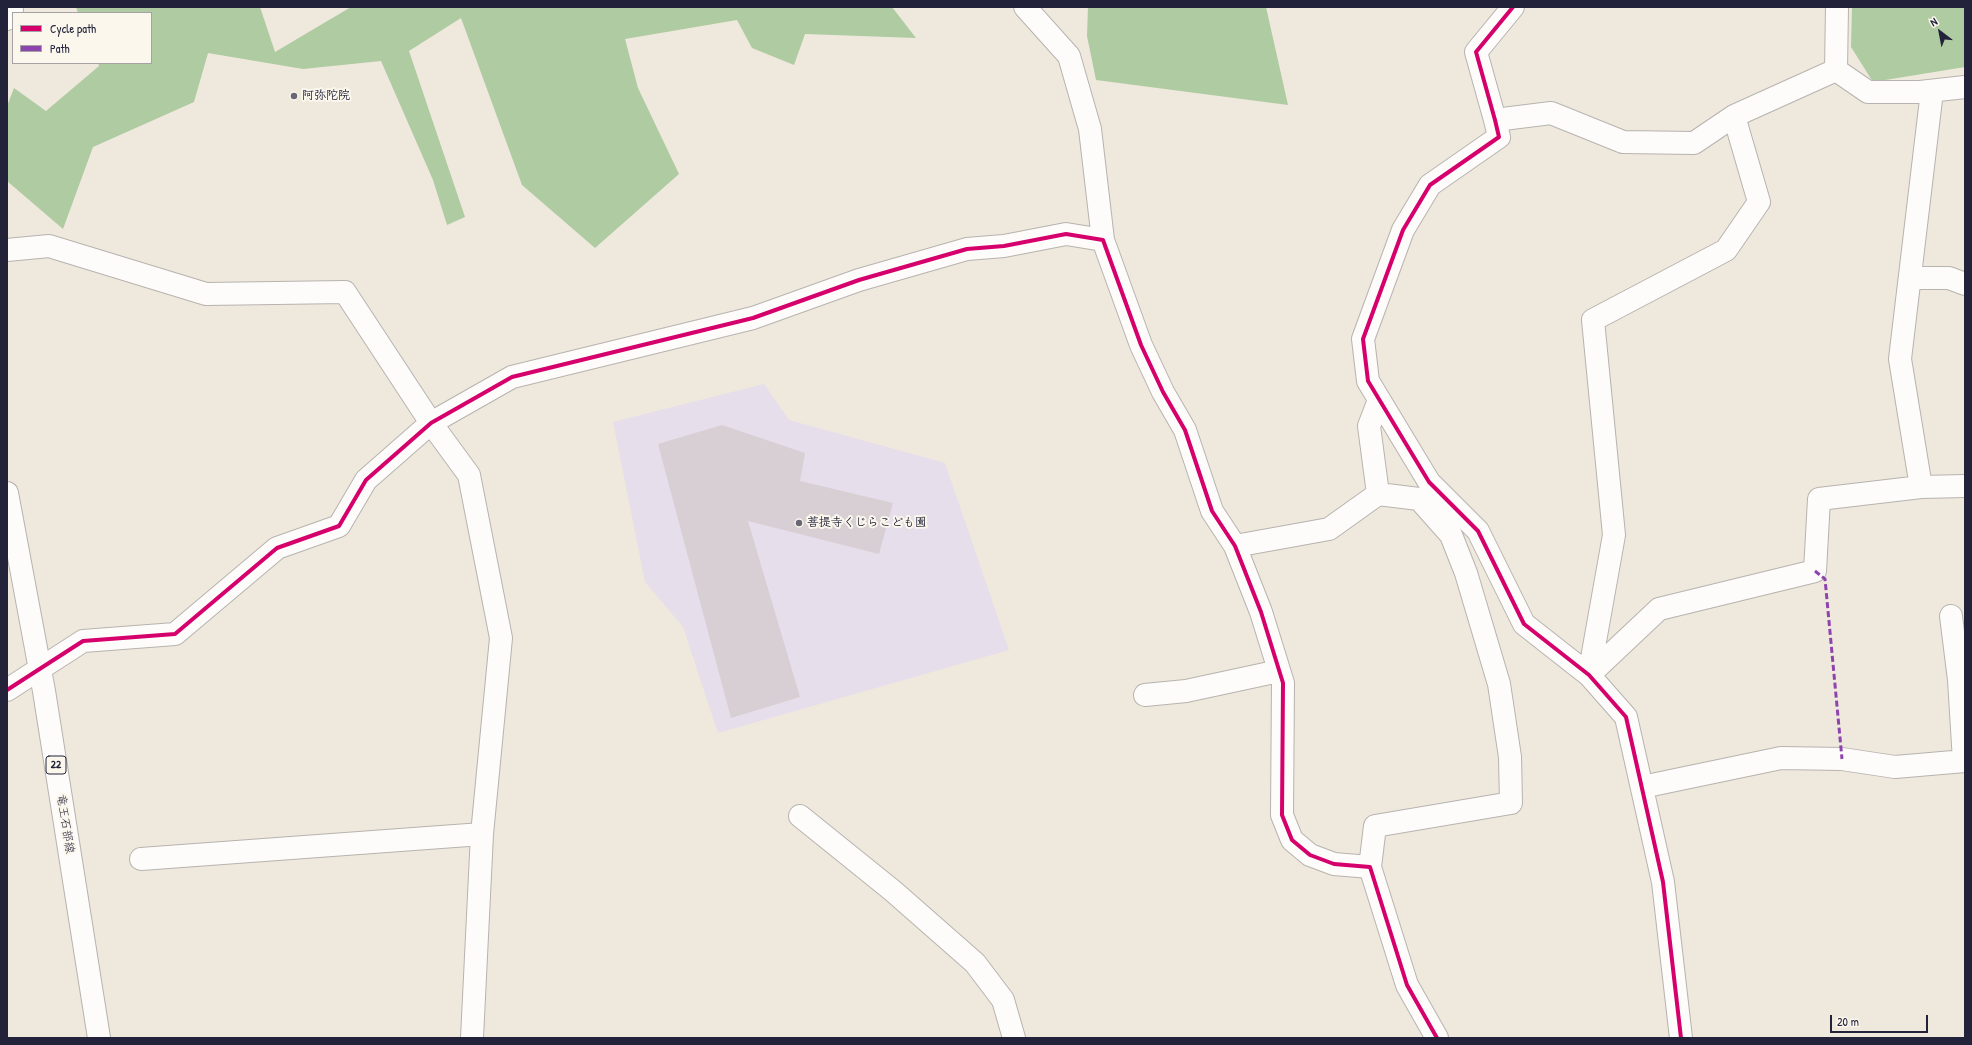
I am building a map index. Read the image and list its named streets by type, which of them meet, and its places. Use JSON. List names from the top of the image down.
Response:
{
  "streets": {
    "street": ["22", "竜王石部線"]
  },
  "places": ["阿弥陀院", "菩提寺くじらこども園"],
  "legend": ["Cycle path", "Path"],
  "scale_bar": "20 m",
  "north": "top left"
}
